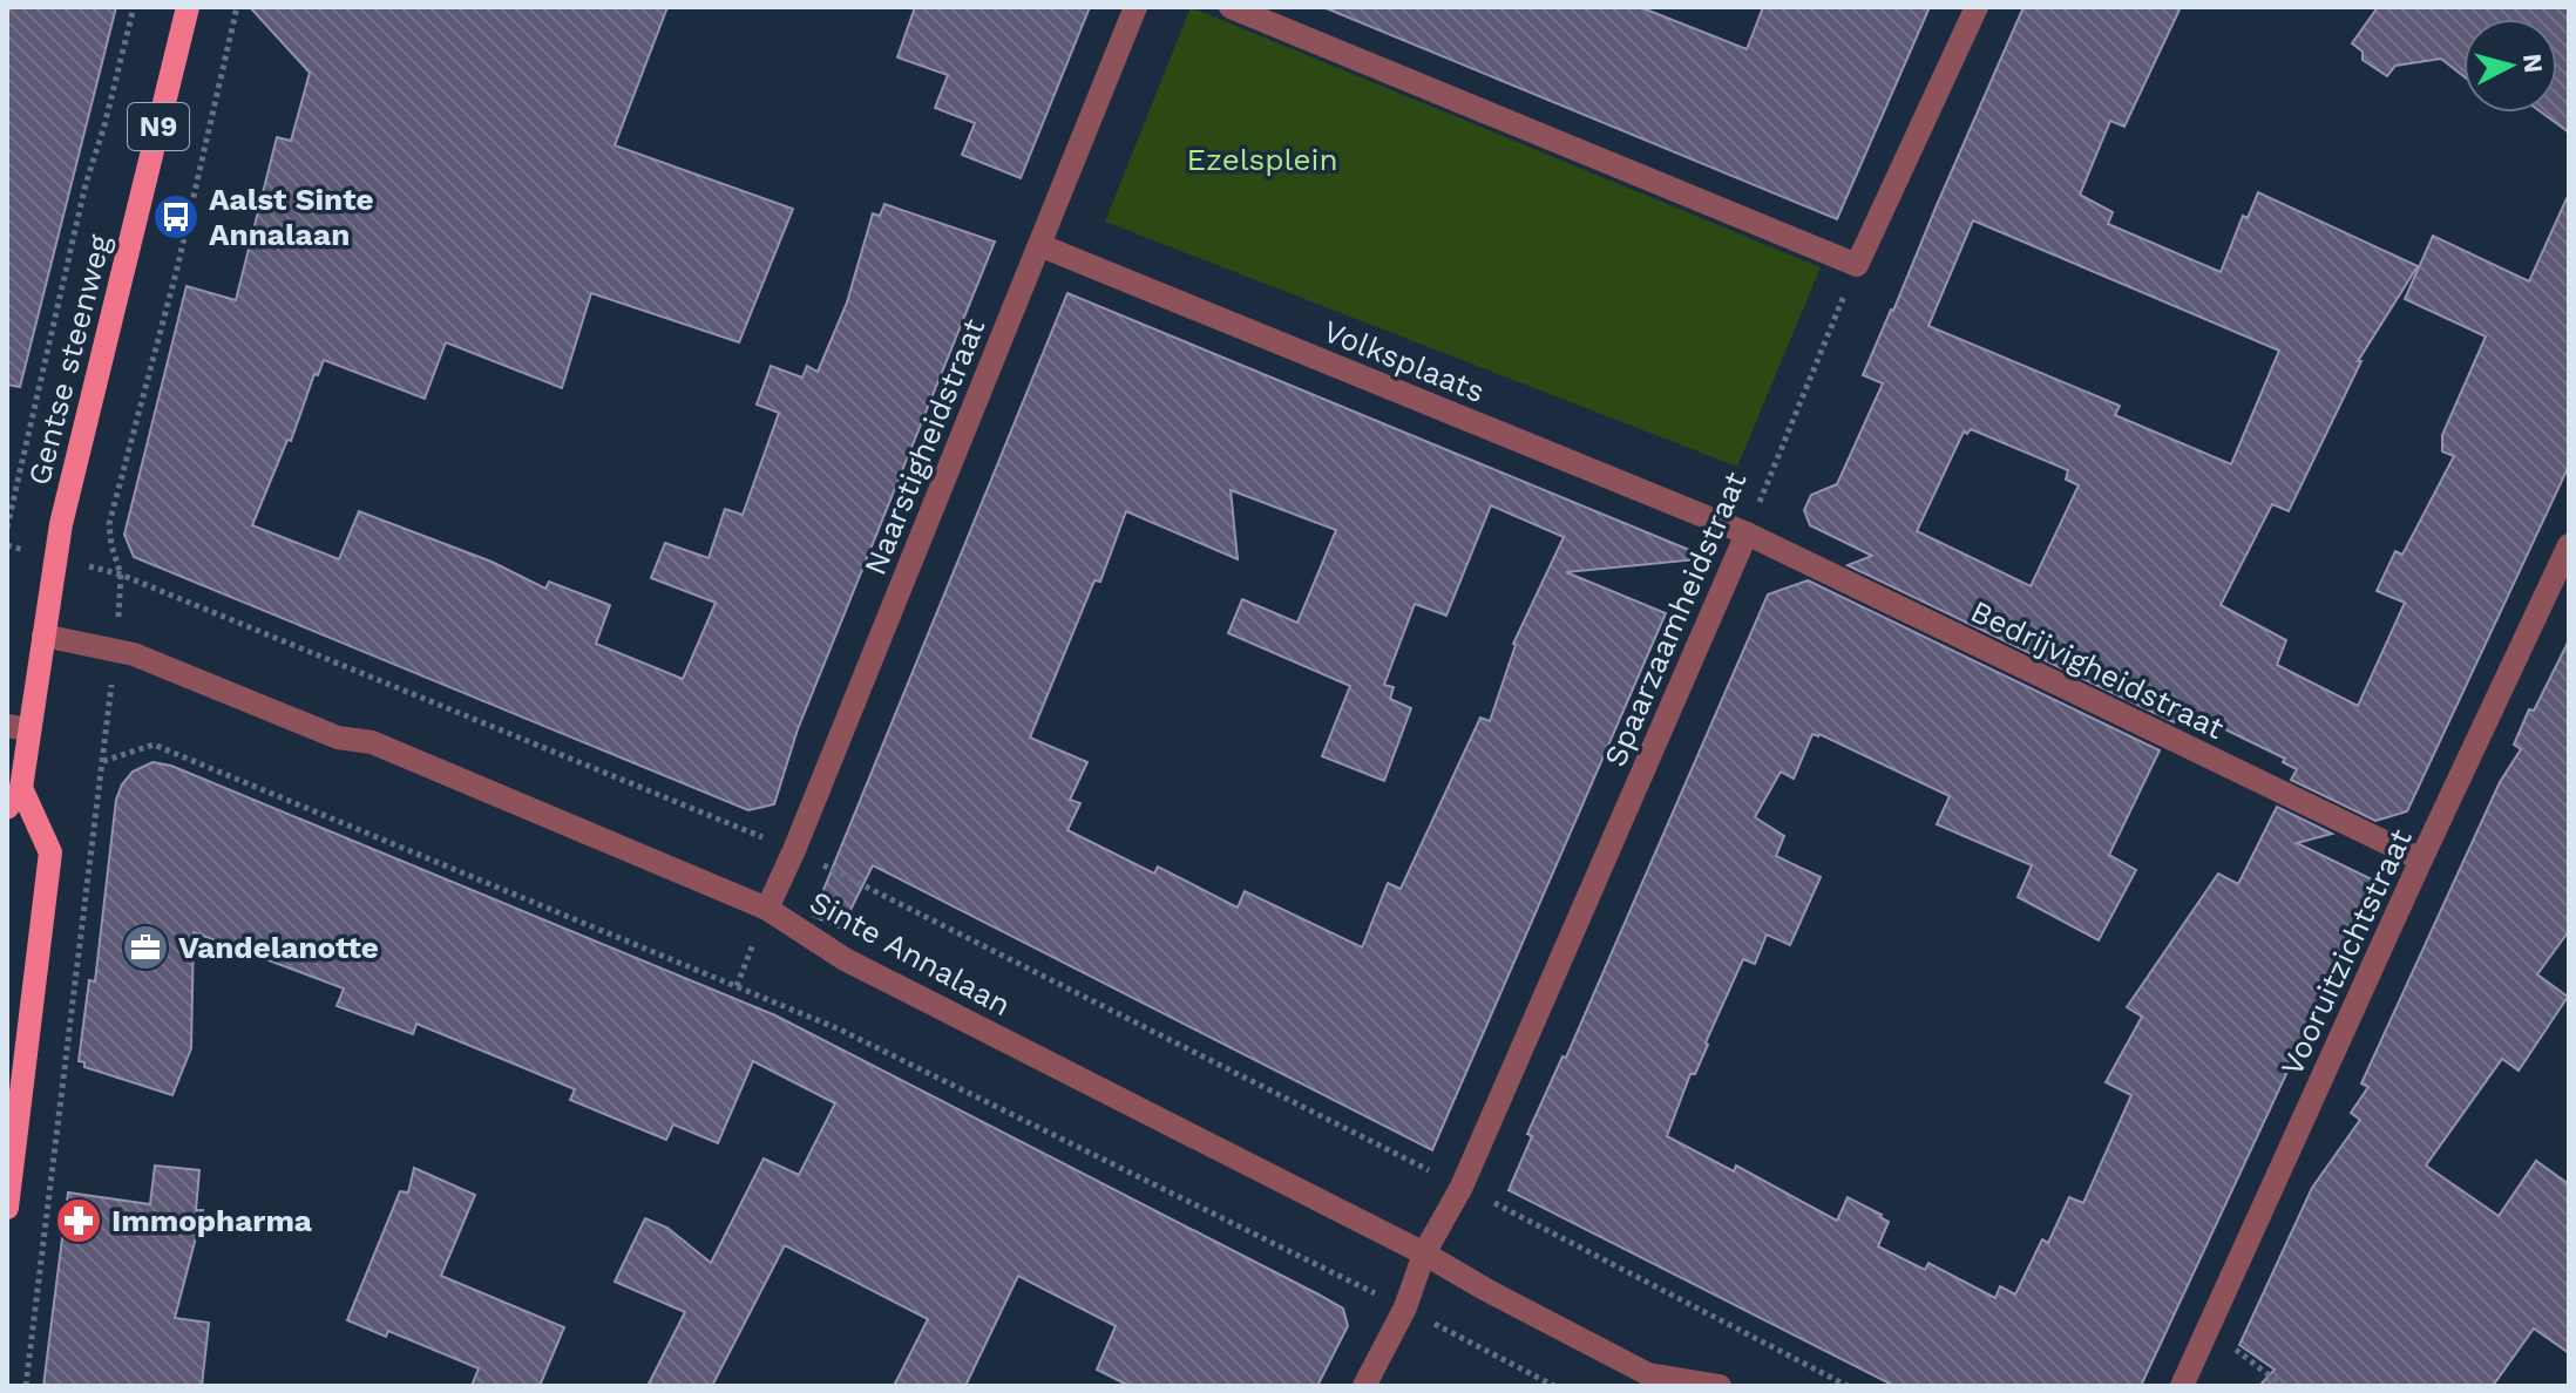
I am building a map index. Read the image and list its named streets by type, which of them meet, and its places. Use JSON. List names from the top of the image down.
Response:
{
  "streets": {
    "main road": ["N9", "Gentse steenweg"],
    "street": [
      "Volksplaats",
      "Naarstigheidstraat",
      "Spaarzaamheidstraat",
      "Bedrijvigheidstraat",
      "Vooruitzichtstraat",
      "Sinte Annalaan"
    ]
  },
  "crossings": [
    ["Gentse steenweg", "Sinte Annalaan"],
    ["Volksplaats", "Naarstigheidstraat"],
    ["Volksplaats", "Spaarzaamheidstraat"],
    ["Volksplaats", "Bedrijvigheidstraat"],
    ["Naarstigheidstraat", "Sinte Annalaan"],
    ["Spaarzaamheidstraat", "Bedrijvigheidstraat"],
    ["Spaarzaamheidstraat", "Sinte Annalaan"],
    ["Bedrijvigheidstraat", "Vooruitzichtstraat"]
  ],
  "parks": ["Ezelsplein"],
  "places": {
    "bus stop": ["Aalst Sinte Annalaan"],
    "office": ["Vandelanotte"],
    "pharmacy": ["Immopharma"]
  },
  "north": "right"
}
